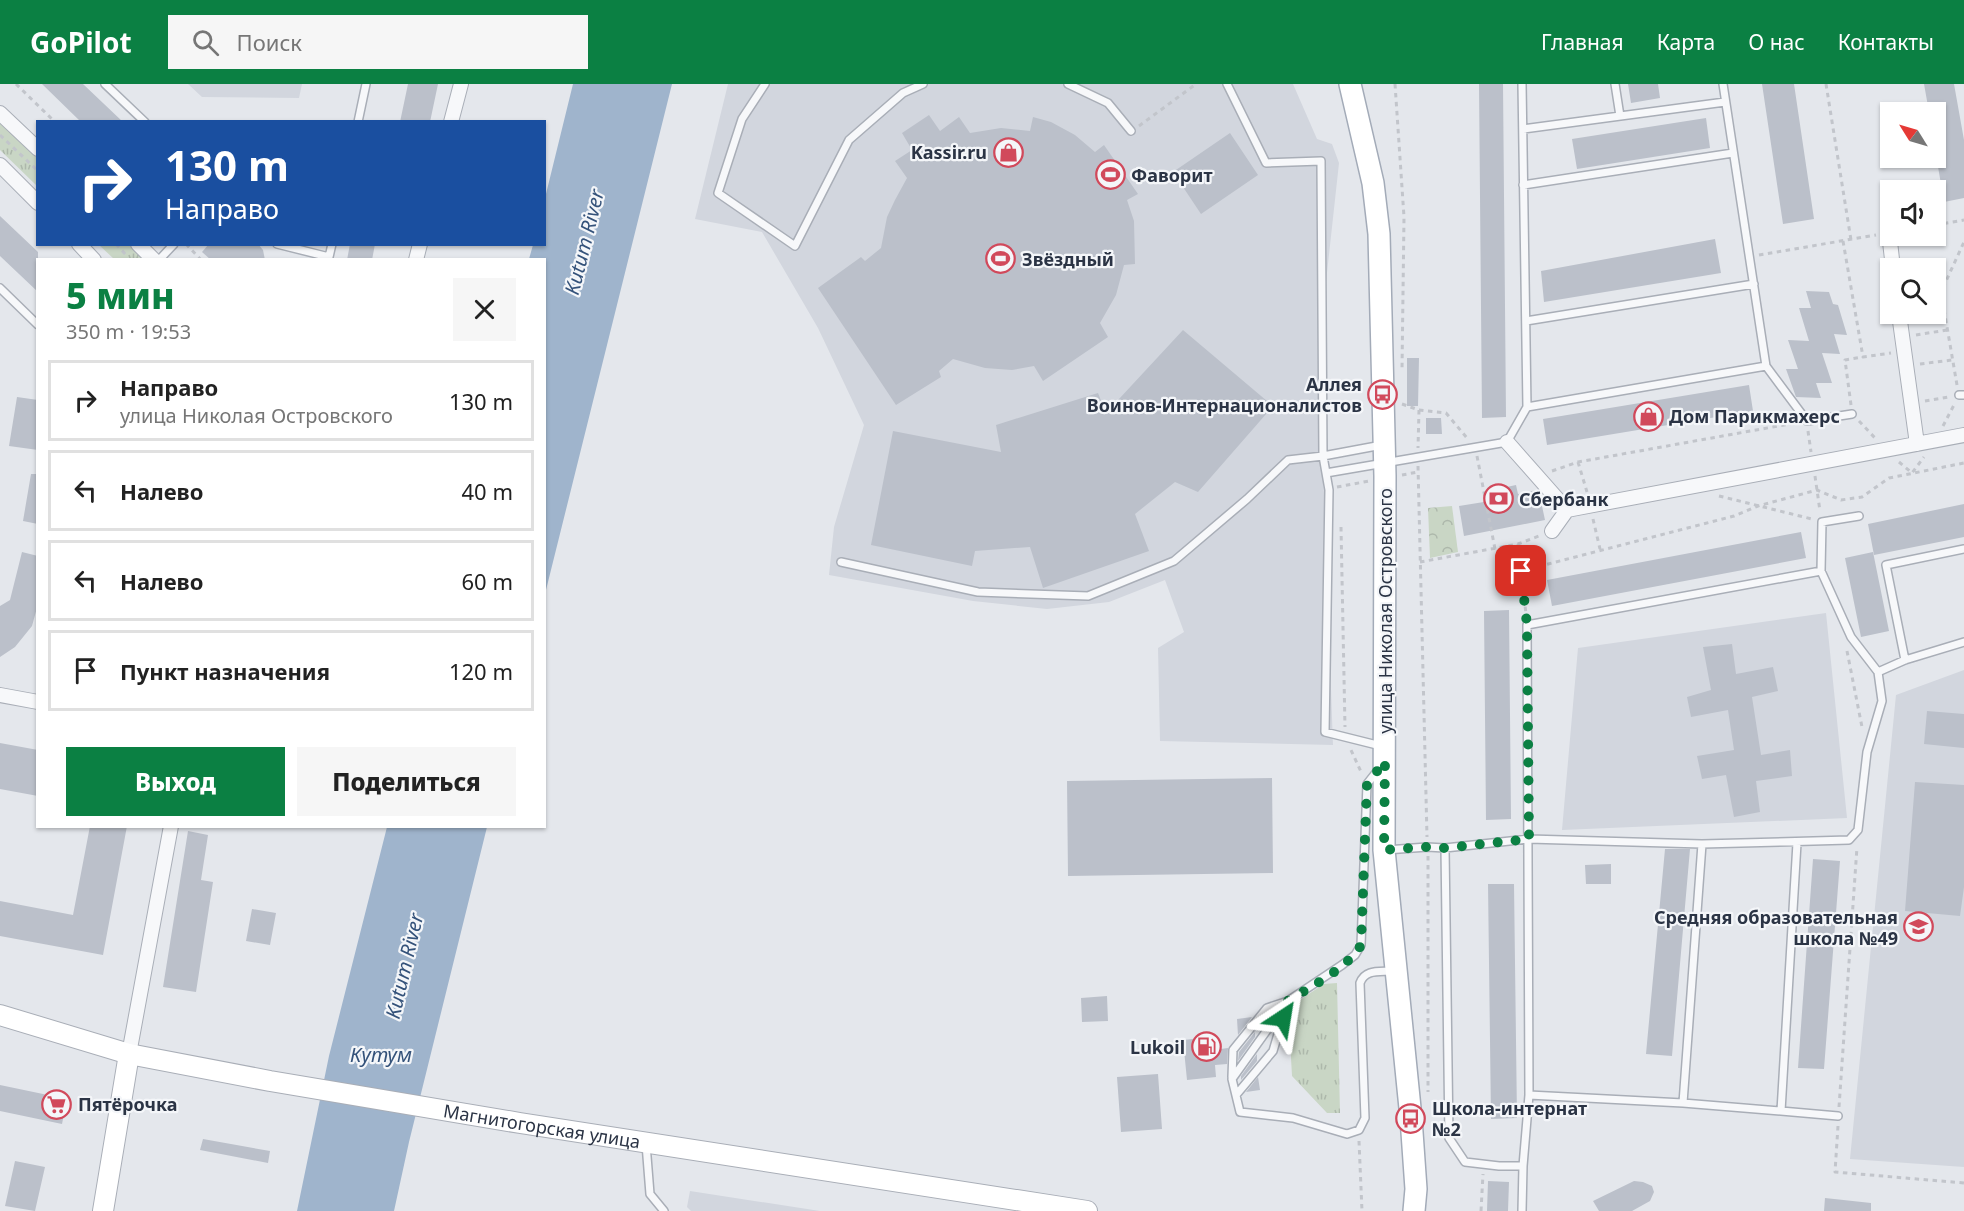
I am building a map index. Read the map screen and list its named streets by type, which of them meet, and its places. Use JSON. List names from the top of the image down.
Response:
{
  "streets": {
    "main road": ["улица Николая Островского", "Магнитогорская улица"]
  },
  "water": ["Kutum River", "Кутум"],
  "places": {
    "shop": ["Kassir.ru", "Дом Парикмахерс"],
    "sports": ["Фаворит", "Звёздный"],
    "bus stop": ["Аллея Воинов-Интернационалистов", "Школа-интернат №2"],
    "bank": ["Сбербанк"],
    "school or university": ["Средняя образовательная школа №49"],
    "fuel station": ["Lukoil"],
    "supermarket": ["Пятёрочка"]
  },
  "north": "top left",
  "page": {
    "header": "GoPilot",
    "search": "Поиск",
    "nav": [
      "Главная",
      "Карта",
      "О нас",
      "Контакты"
    ],
    "turn": ["130 m", "Направо"],
    "heading": ["5 мин", "350 m · 19:53"],
    "list": [
      {
        "name": "Направо",
        "note": "улица Николая Островского",
        "value": "130 m"
      },
      {
        "name": "Налево",
        "value": "40 m"
      },
      {
        "name": "Налево",
        "value": "60 m"
      },
      {
        "name": "Пункт назначения",
        "value": "120 m"
      }
    ],
    "buttons": ["Выход", "Поделиться"]
  }
}
